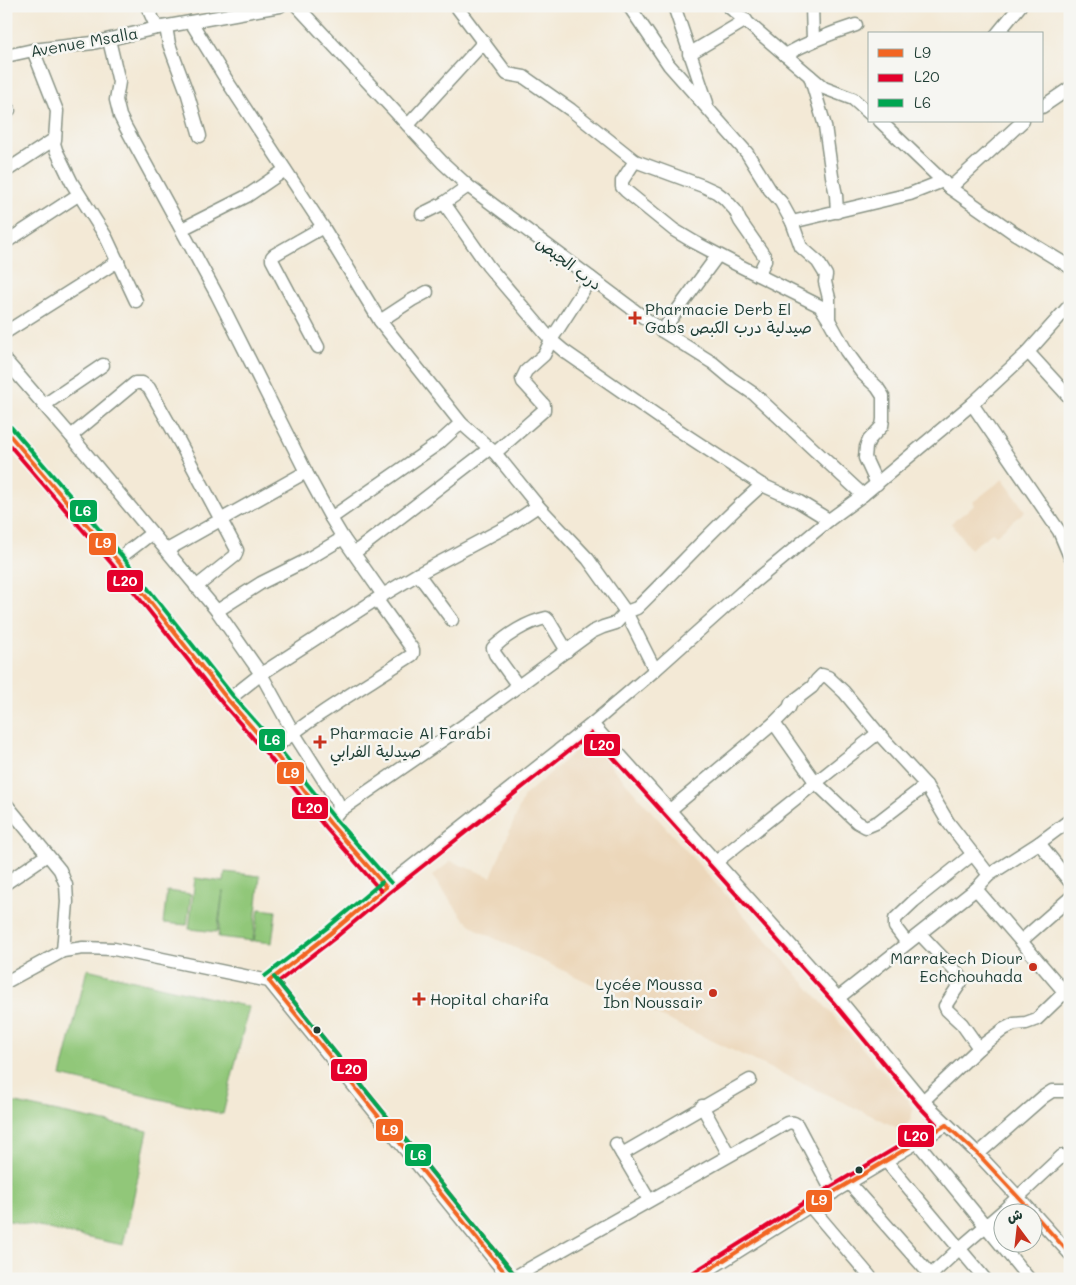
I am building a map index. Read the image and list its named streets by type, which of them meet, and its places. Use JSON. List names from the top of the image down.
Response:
{
  "streets": {
    "street": ["Avenue Msalla", "درب الجبص"]
  },
  "places": {
    "health": ["Pharmacie Derb El Gabs صيدلية درب الكبص", "Pharmacie Al Farabi صيدلية الفرابي", "Hopital charifa"],
    "other": ["Marrakech Diour Echchouhada", "Lycée Moussa Ibn Noussair"]
  },
  "lines": ["transit line L6", "transit line L9", "transit line L20"],
  "legend": ["L9", "L20", "L6"],
  "north": "top"
}
